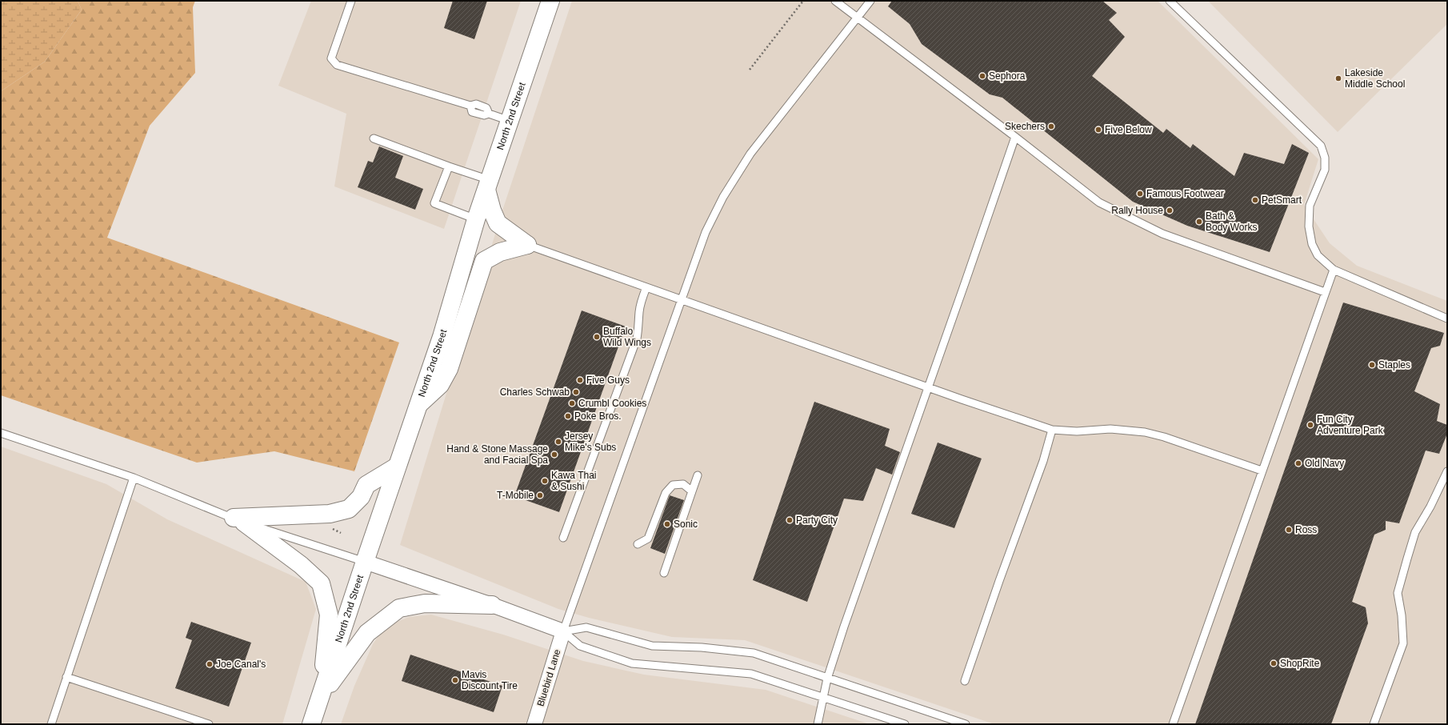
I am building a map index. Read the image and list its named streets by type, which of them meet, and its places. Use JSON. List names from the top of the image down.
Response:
{
  "streets": {
    "main road": ["North 2nd Street"],
    "street": ["Bluebird Lane"]
  },
  "places": [
    "Sephora",
    "Lakeside Middle School",
    "Skechers",
    "Five Below",
    "Famous Footwear",
    "PetSmart",
    "Rally House",
    "Bath & Body Works",
    "Buffalo Wild Wings",
    "Staples",
    "Five Guys",
    "Charles Schwab",
    "Crumbl Cookies",
    "Poke Bros.",
    "Fun City Adventure Park",
    "Jersey Mike's Subs",
    "Hand & Stone Massage and Facial Spa",
    "Old Navy",
    "Kawa Thai & Sushi",
    "T-Mobile",
    "Party City",
    "Sonic",
    "Ross",
    "ShopRite",
    "Joe Canal's",
    "Mavis Discount Tire"
  ]
}
